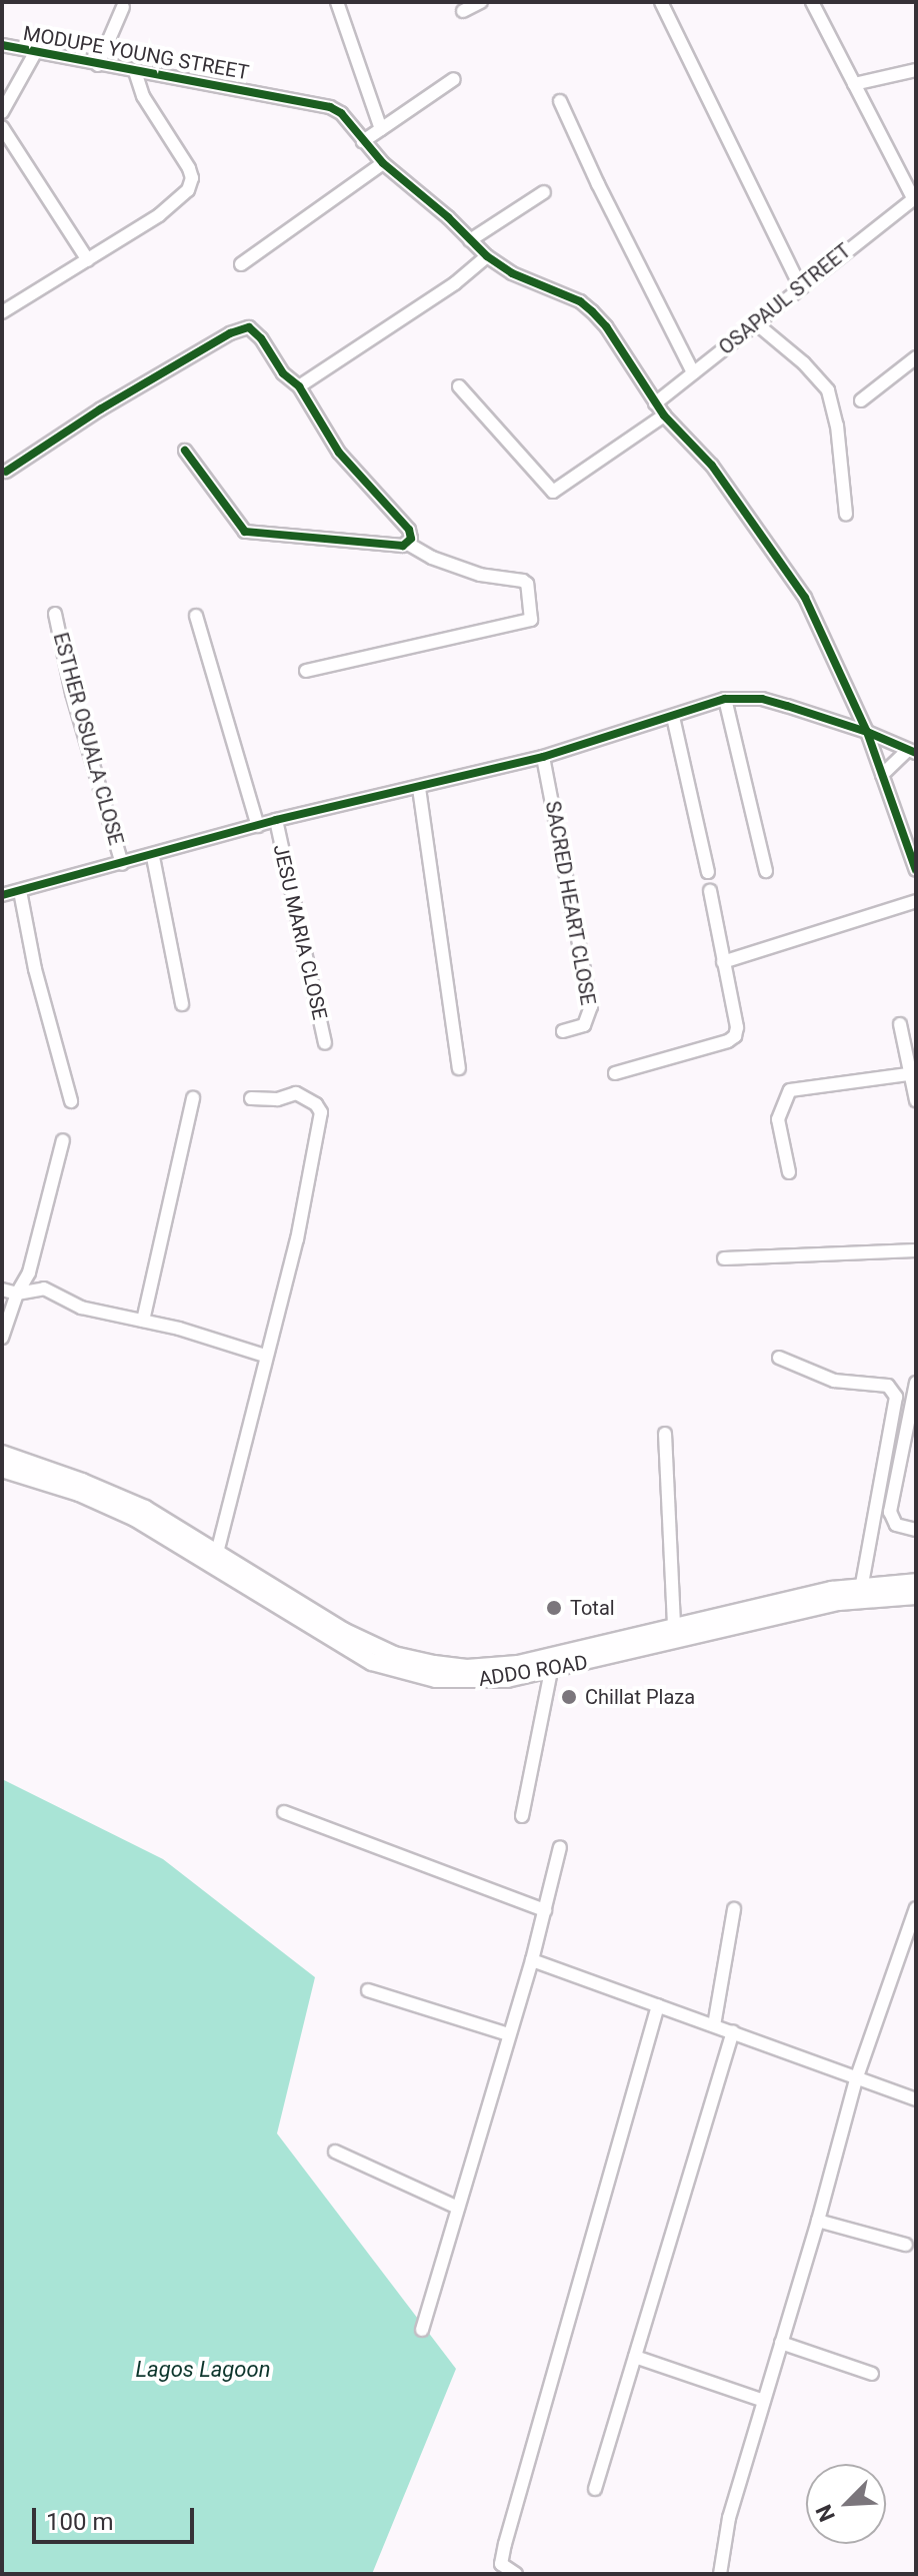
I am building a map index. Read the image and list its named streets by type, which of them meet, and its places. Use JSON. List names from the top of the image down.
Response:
{
  "streets": {
    "main road": ["ADDO ROAD"],
    "street": [
      "MODUPE YOUNG STREET",
      "OSAPAUL STREET",
      "ESTHER OSUALA CLOSE",
      "SACRED HEART CLOSE",
      "JESU MARIA CLOSE"
    ]
  },
  "crossings": [
    ["MODUPE YOUNG STREET", "OSAPAUL STREET"]
  ],
  "water": ["Lagos Lagoon"],
  "places": ["Total", "Chillat Plaza"],
  "scale_bar": "100 m",
  "north": "bottom left"
}
